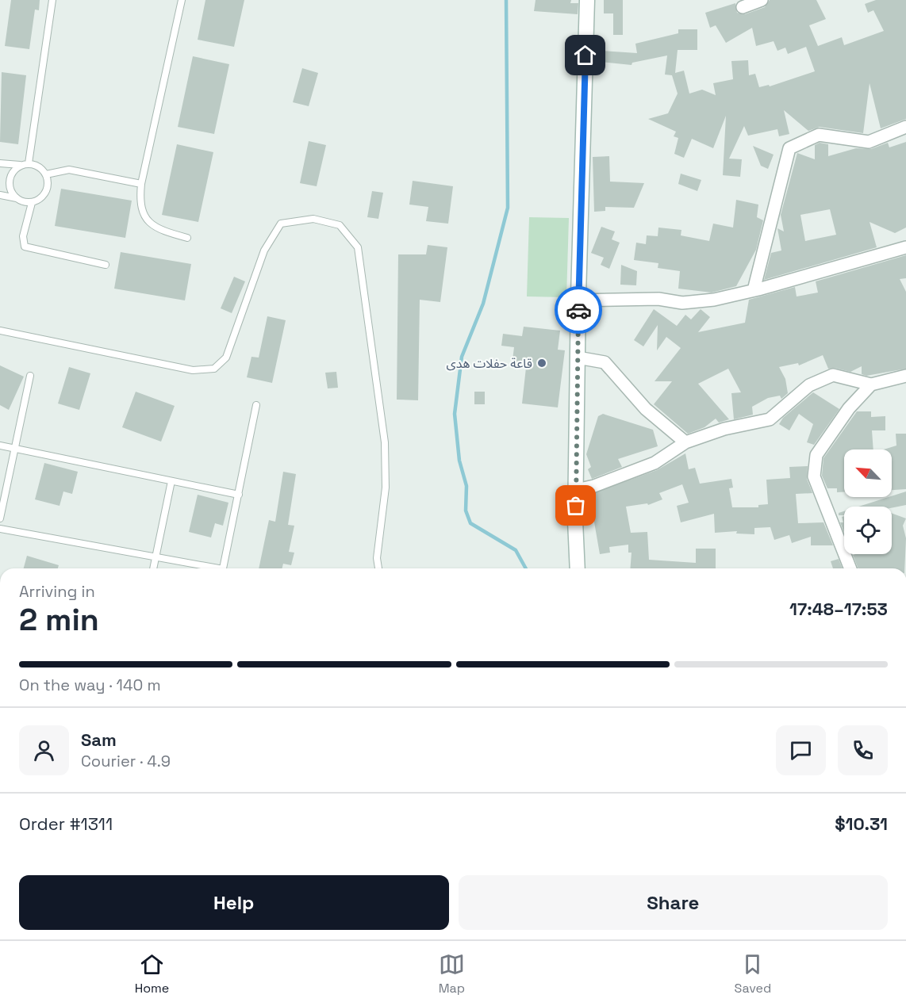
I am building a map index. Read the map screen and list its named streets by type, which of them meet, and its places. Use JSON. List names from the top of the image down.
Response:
{
  "places": ["قاعة حفلات هدى"],
  "north": "top left",
  "page": {
    "heading": ["2 min", "Arriving in", "17:48–17:53"],
    "panel": [
      "Sam",
      "Courier · 4.9",
      "Order #1311",
      "$10.31"
    ],
    "bar": "On the way · 140 m",
    "buttons": ["Help", "Share"],
    "tabs": ["Home", "Map", "Saved"]
  }
}
